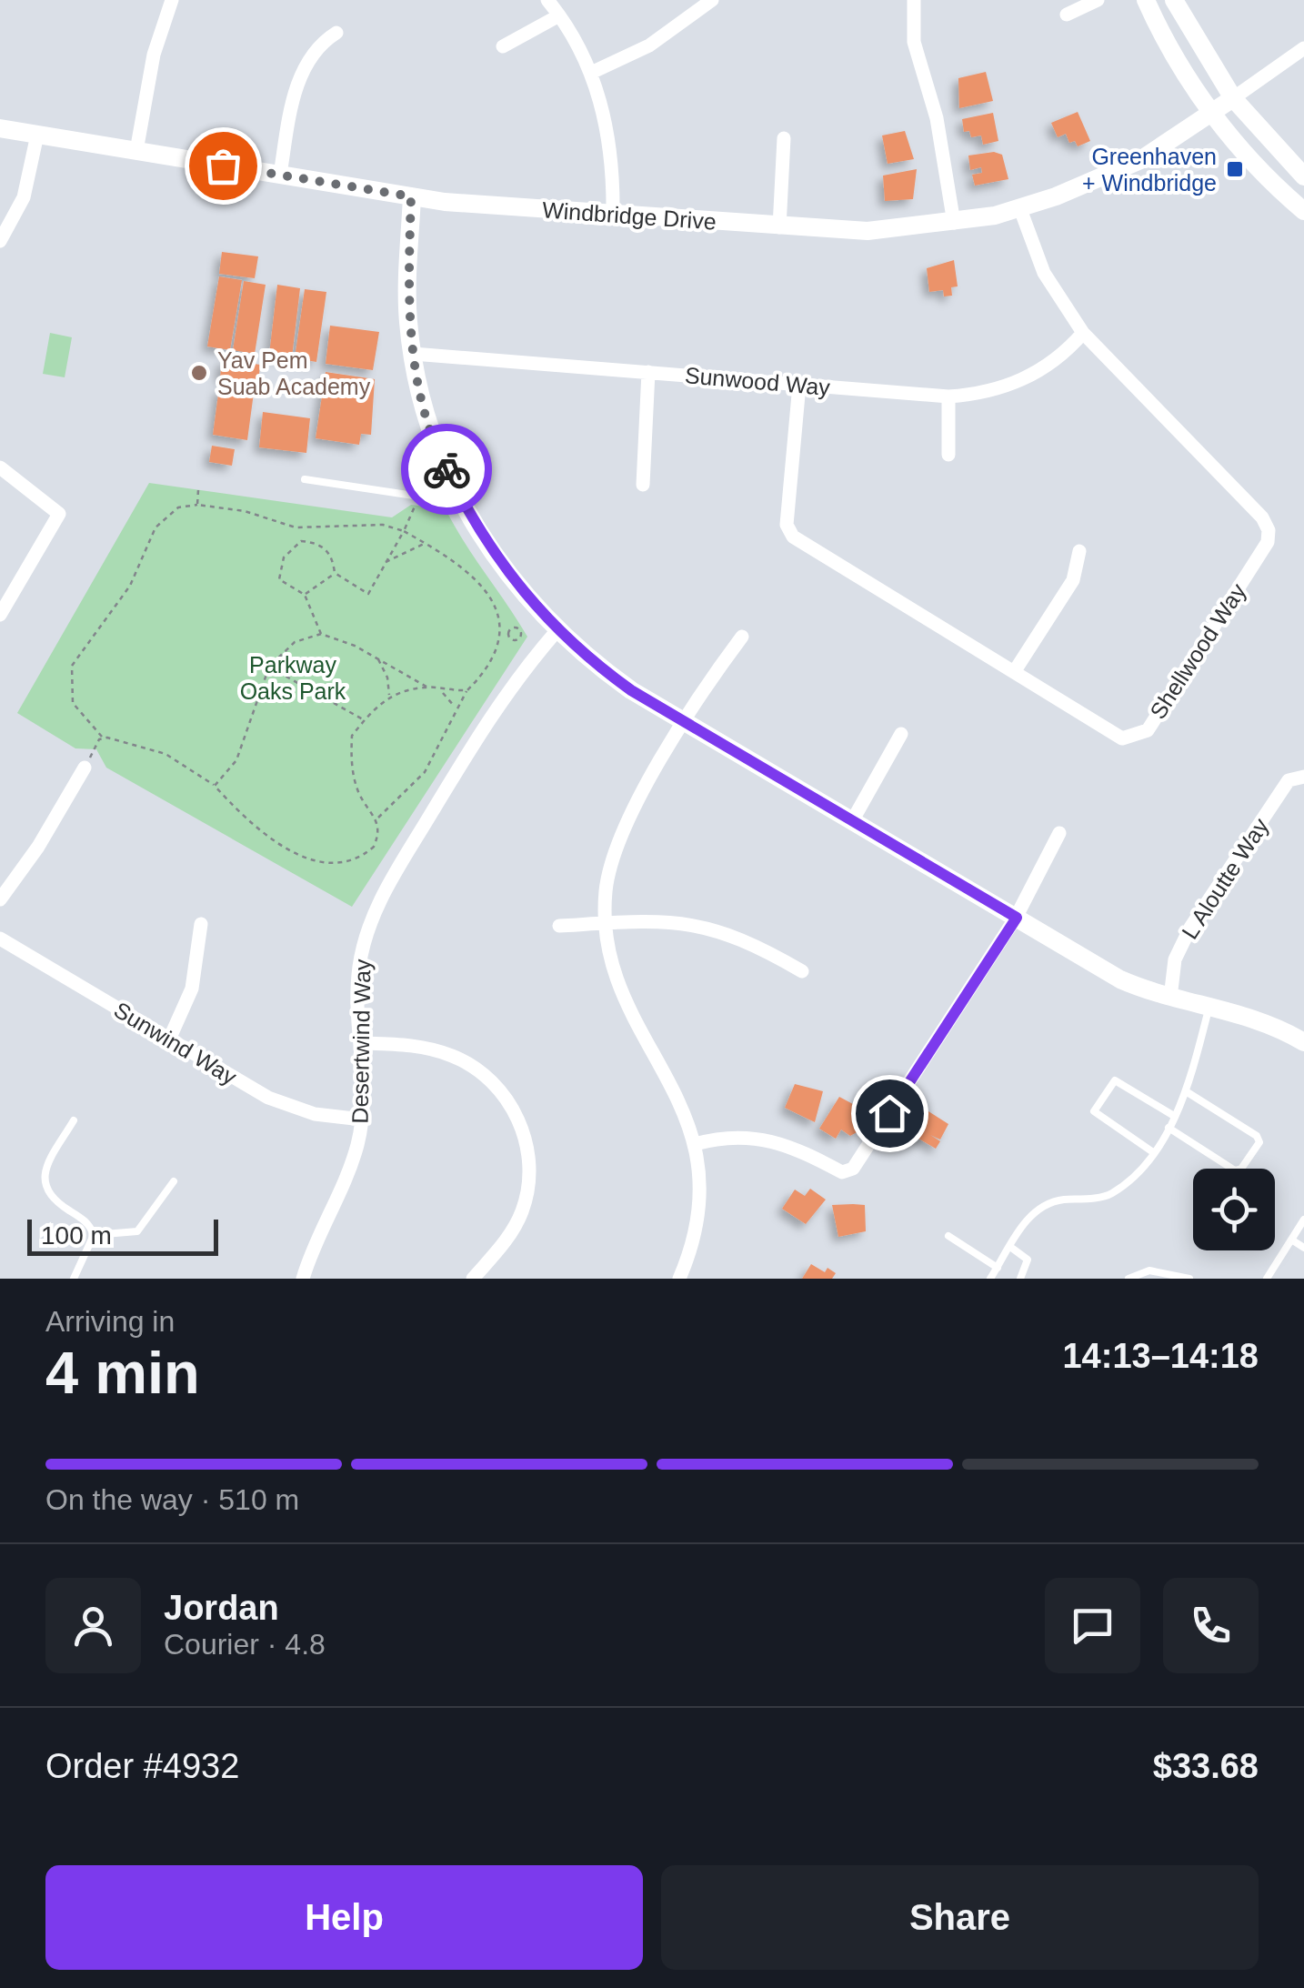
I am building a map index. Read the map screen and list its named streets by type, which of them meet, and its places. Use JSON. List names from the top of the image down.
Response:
{
  "streets": {
    "street": [
      "Windbridge Drive",
      "Sunwood Way",
      "Shellwood Way",
      "L Aloutte Way",
      "Desertwind Way",
      "Sunwind Way"
    ]
  },
  "crossings": [
    ["Windbridge Drive", "Shellwood Way"],
    ["Sunwood Way", "Shellwood Way"],
    ["Desertwind Way", "Sunwind Way"]
  ],
  "parks": ["Parkway Oaks Park"],
  "places": {
    "transit": ["Greenhaven + Windbridge"],
    "other": ["Yav Pem Suab Academy"]
  },
  "scale_bar": "100 m",
  "page": {
    "scale": "100 m",
    "heading": ["4 min", "Arriving in", "14:13–14:18"],
    "panel": [
      "Jordan",
      "Courier · 4.8",
      "Order #4932",
      "$33.68"
    ],
    "bar": "On the way · 510 m",
    "buttons": ["Help", "Share"]
  }
}
